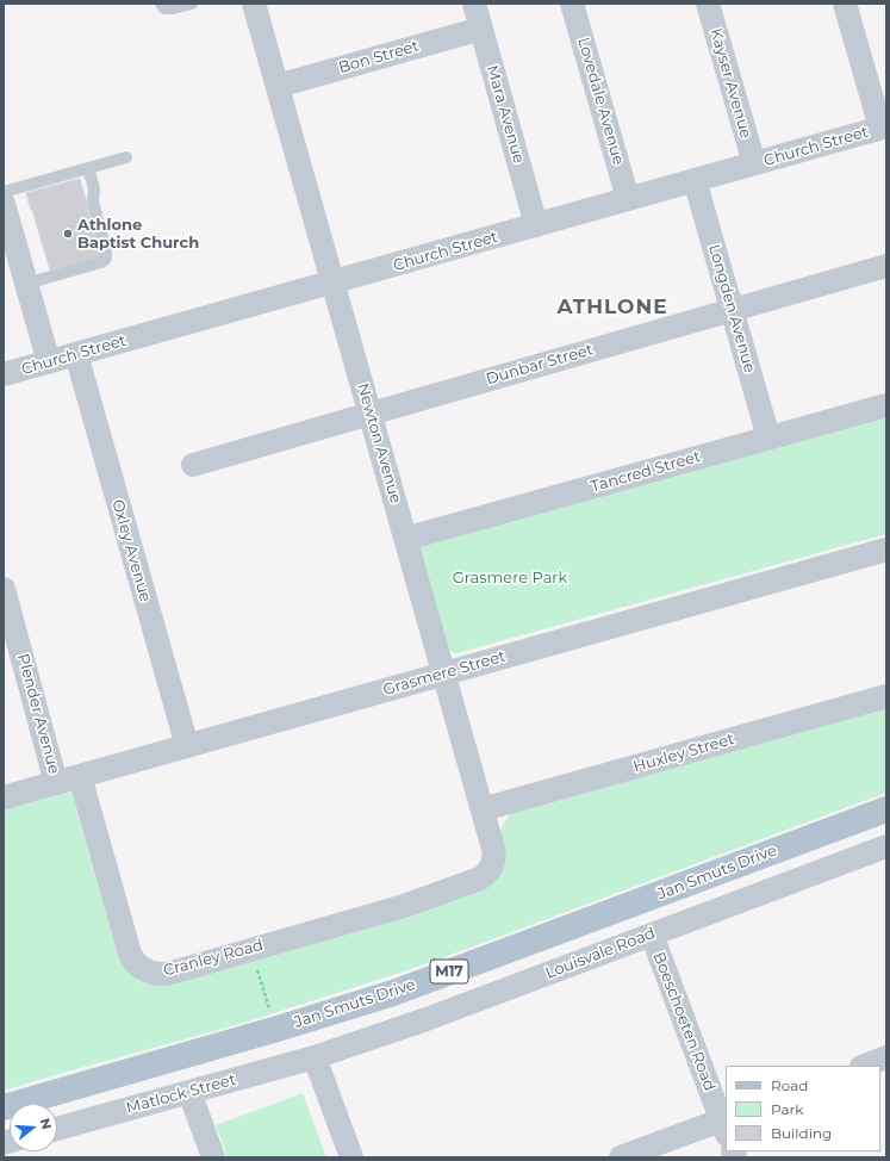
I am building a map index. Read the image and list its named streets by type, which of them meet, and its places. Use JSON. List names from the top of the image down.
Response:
{
  "streets": {
    "main road": ["Jan Smuts Drive", "M17"],
    "street": [
      "Bon Street",
      "Kayser Avenue",
      "Lovedale Avenue",
      "Mara Avenue",
      "Church Street",
      "Longden Avenue",
      "Dunbar Street",
      "Newton Avenue",
      "Tancred Street",
      "Oxley Avenue",
      "Grasmere Street",
      "Plender Avenue",
      "Huxley Street",
      "Louisvale Road",
      "Cranley Road",
      "Boeschoeten Road",
      "Matlock Street"
    ]
  },
  "crossings": [
    ["Bon Street", "Mara Avenue"],
    ["Bon Street", "Newton Avenue"],
    ["Kayser Avenue", "Church Street"],
    ["Lovedale Avenue", "Church Street"],
    ["Mara Avenue", "Church Street"],
    ["Church Street", "Longden Avenue"],
    ["Church Street", "Newton Avenue"],
    ["Church Street", "Oxley Avenue"],
    ["Longden Avenue", "Dunbar Street"],
    ["Longden Avenue", "Tancred Street"],
    ["Dunbar Street", "Newton Avenue"],
    ["Newton Avenue", "Tancred Street"],
    ["Newton Avenue", "Grasmere Street"],
    ["Newton Avenue", "Huxley Street"],
    ["Newton Avenue", "Cranley Road"],
    ["Oxley Avenue", "Grasmere Street"],
    ["Grasmere Street", "Plender Avenue"],
    ["Grasmere Street", "Cranley Road"],
    ["Louisvale Road", "Boeschoeten Road"],
    ["Louisvale Road", "Matlock Street"]
  ],
  "districts": ["ATHLONE"],
  "parks": ["Grasmere Park"],
  "places": ["Athlone Baptist Church"],
  "legend": ["Road", "Park", "Building"],
  "north": "right"
}
